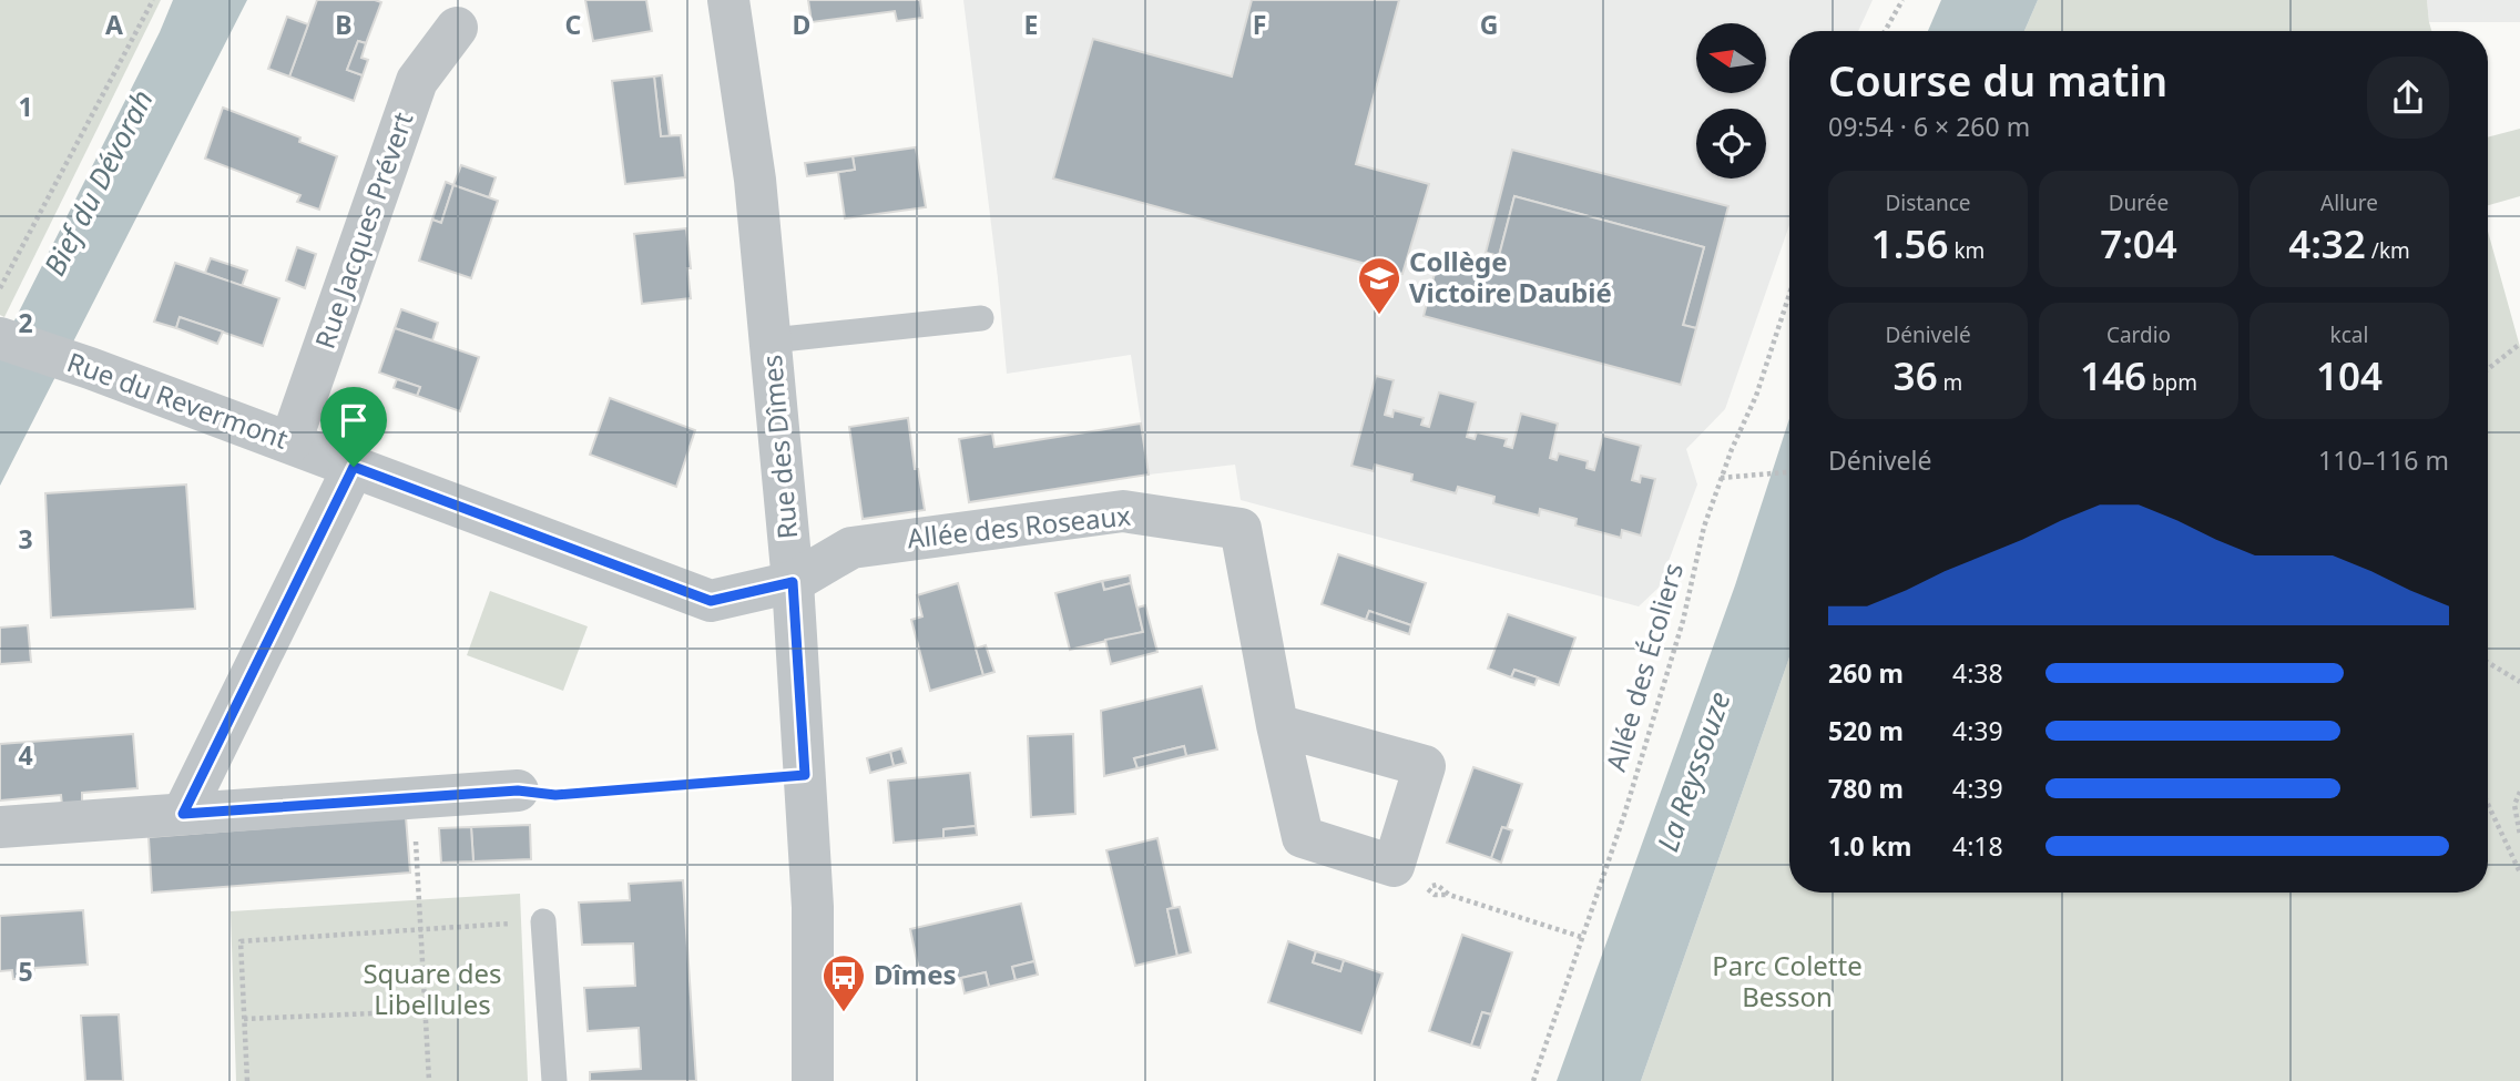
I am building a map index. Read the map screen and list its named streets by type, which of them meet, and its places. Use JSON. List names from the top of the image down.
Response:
{
  "streets": {
    "street": [
      "Rue Jacques Prévert",
      "Rue du Revermont",
      "Rue des Dîmes",
      "Allée des Roseaux"
    ],
    "path": ["Allée des Écoliers"]
  },
  "crossings": [
    ["Rue Jacques Prévert", "Rue du Revermont"],
    ["Rue du Revermont", "Rue des Dîmes"],
    ["Rue du Revermont", "Allée des Roseaux"],
    ["Rue des Dîmes", "Allée des Roseaux"]
  ],
  "water": ["Bief du Dévorah", "La Reyssouze"],
  "parks": ["Parc Colette Besson", "Square des Libellules"],
  "places": {
    "school or university": ["Collège Victoire Daubié"],
    "bus stop": ["Dîmes"]
  },
  "north": "left",
  "page": {
    "heading": ["Course du matin", "09:54 · 6 × 260 m"],
    "stats": [
      ["Distance", "1.56 km"],
      ["Durée", "7:04"],
      ["Allure", "4:32 /km"],
      ["Dénivelé", "36 m"],
      ["Cardio", "146 bpm"],
      ["kcal", "104"]
    ],
    "chart": ["Dénivelé", "110–116 m"],
    "list": [
      {
        "name": "260 m",
        "note": "4:38"
      },
      {
        "name": "520 m",
        "note": "4:39"
      },
      {
        "name": "780 m",
        "note": "4:39"
      },
      {
        "name": "1.0 km",
        "note": "4:18"
      }
    ]
  },
  "grid": {
    "columns": [
      "A",
      "B",
      "C",
      "D",
      "E",
      "F",
      "G"
    ],
    "rows": [
      "1",
      "2",
      "3",
      "4",
      "5"
    ]
  }
}
